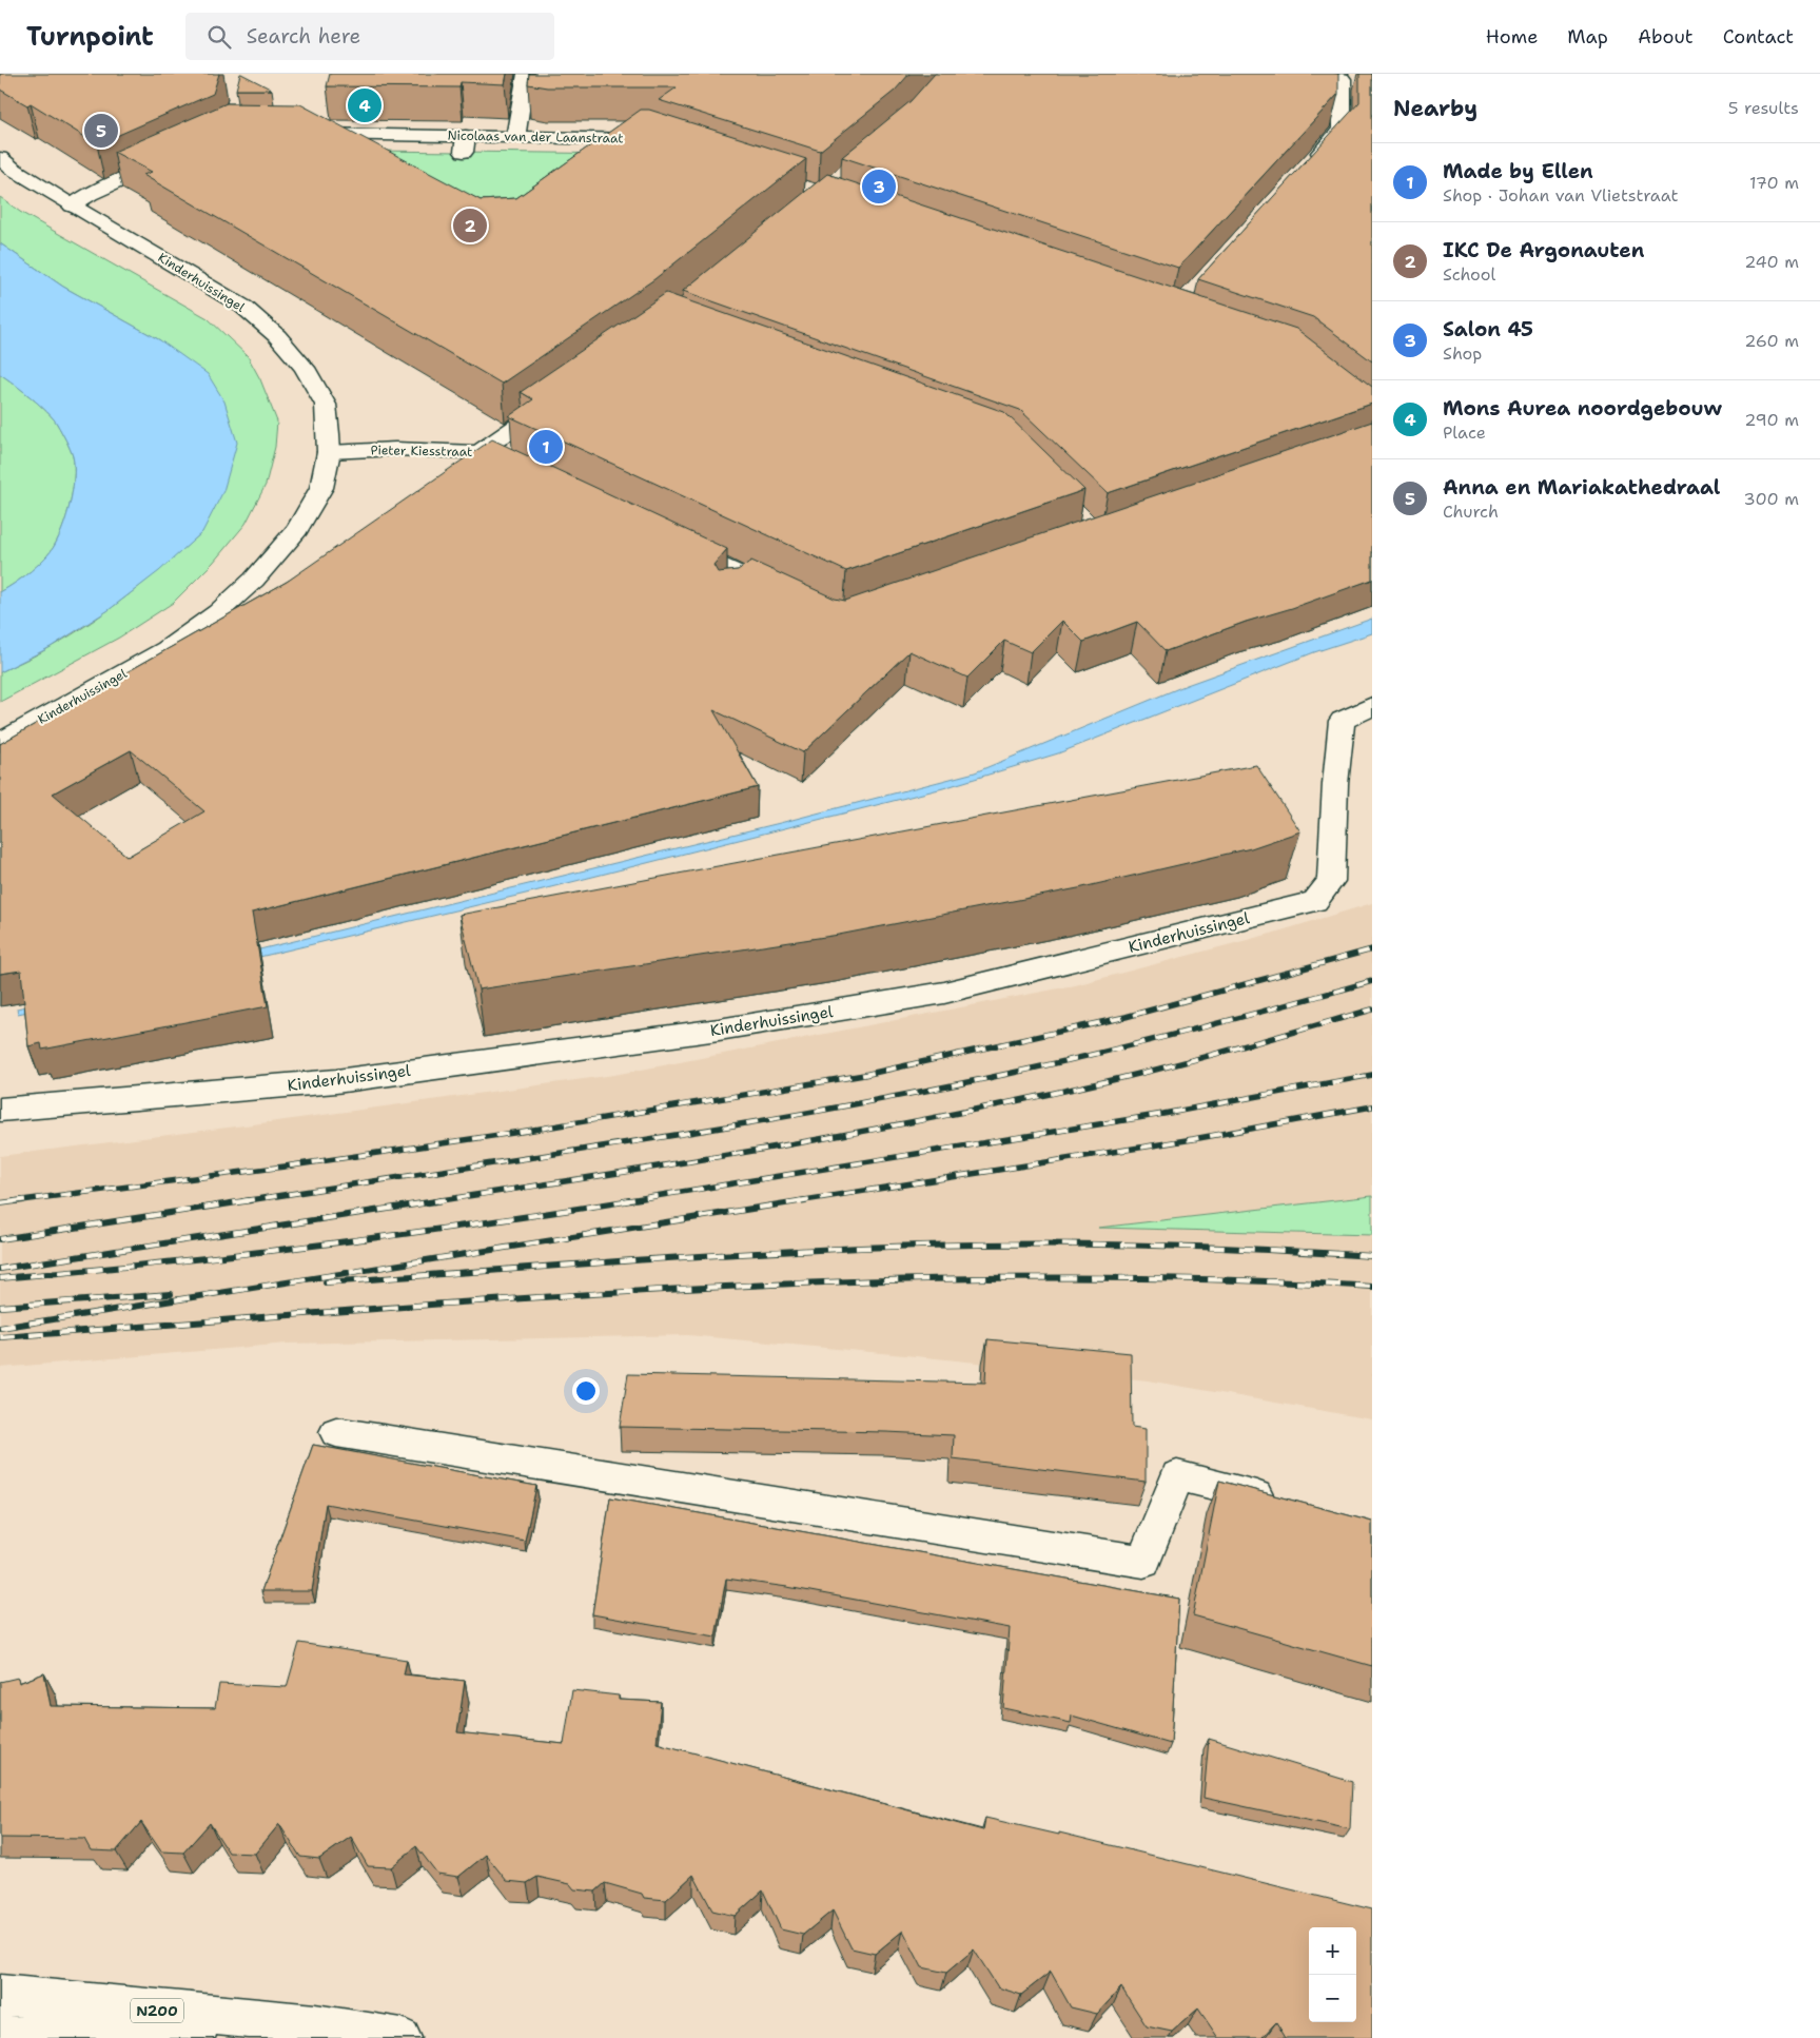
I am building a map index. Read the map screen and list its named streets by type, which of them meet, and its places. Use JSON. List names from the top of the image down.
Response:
{
  "streets": {
    "main road": [
      "Nicolaas van der Laanstraat",
      "Kinderhuissingel",
      "Pieter Kiesstraat",
      "N200"
    ]
  },
  "crossings": [
    ["Kinderhuissingel", "Pieter Kiesstraat"]
  ],
  "page": {
    "header": "Turnpoint",
    "search": "Search here",
    "nav": [
      "Home",
      "Map",
      "About",
      "Contact"
    ],
    "heading": ["Nearby", "5 results"],
    "pins": [
      "4",
      "5",
      "3",
      "2",
      "1"
    ],
    "list": [
      {
        "mark": "1",
        "name": "Made by Ellen",
        "note": "Shop · Johan van Vlietstraat",
        "value": "170 m"
      },
      {
        "mark": "2",
        "name": "IKC De Argonauten",
        "note": "School",
        "value": "240 m"
      },
      {
        "mark": "3",
        "name": "Salon 45",
        "note": "Shop",
        "value": "260 m"
      },
      {
        "mark": "4",
        "name": "Mons Aurea noordgebouw",
        "note": "Place",
        "value": "290 m"
      },
      {
        "mark": "5",
        "name": "Anna en Mariakathedraal",
        "note": "Church",
        "value": "300 m"
      }
    ],
    "map_buttons": ["+", "−"]
  }
}
